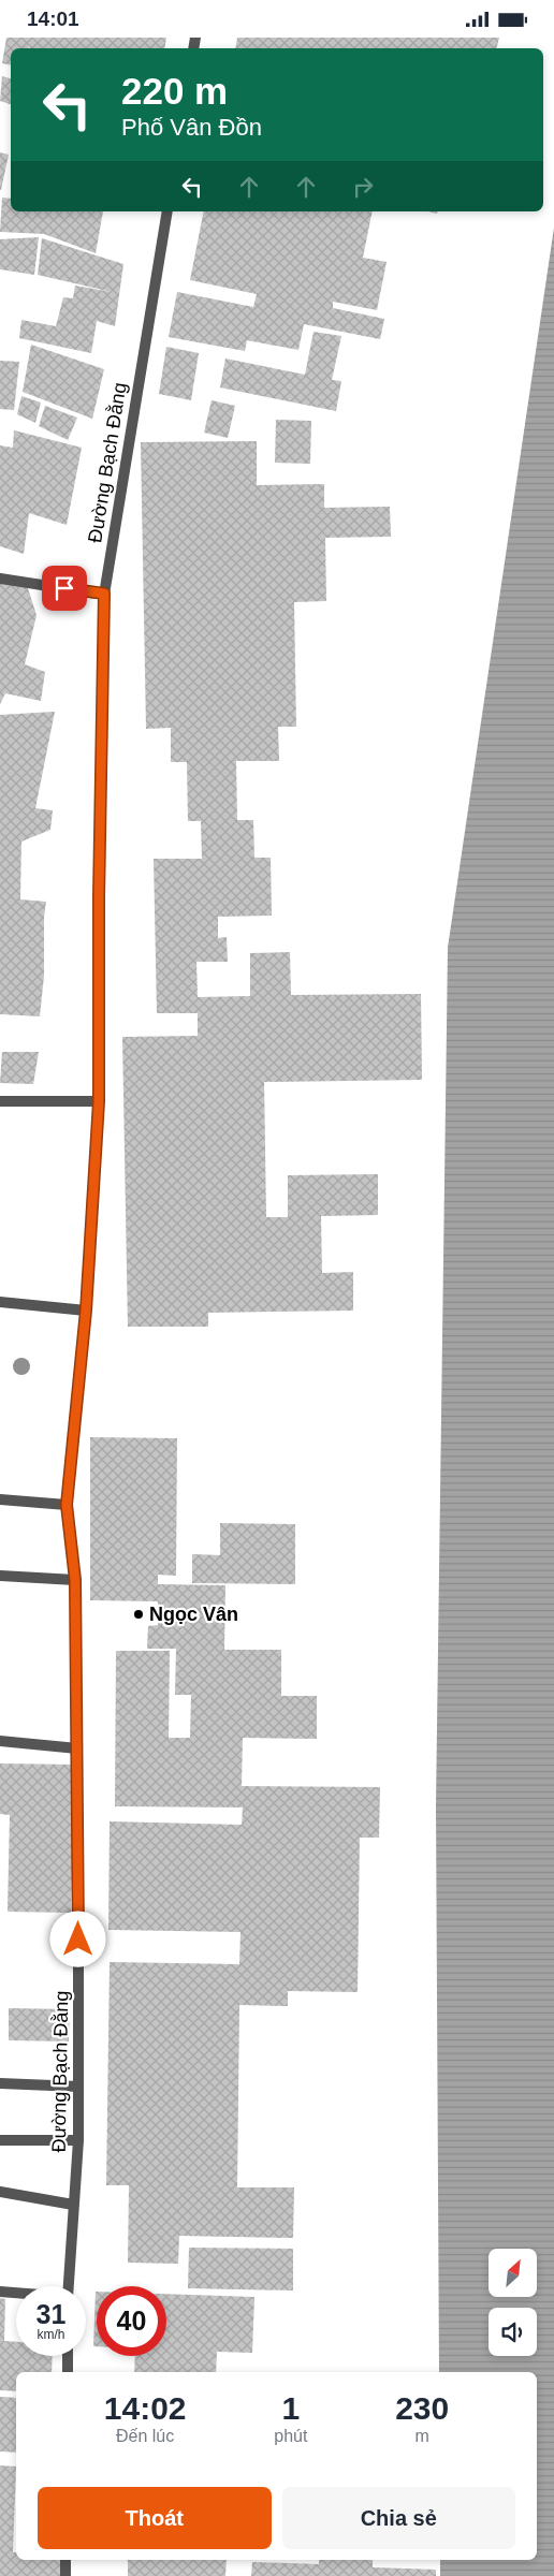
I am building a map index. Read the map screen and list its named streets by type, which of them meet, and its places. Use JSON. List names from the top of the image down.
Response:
{
  "streets": {
    "street": ["Đường Bạch Đằng"]
  },
  "places": ["Ngọc Vân"],
  "north": "top right",
  "page": {
    "status": "14:01",
    "turn": ["220 m", "Phố Vân Đồn"],
    "speed": "31 km/h",
    "limit": "40",
    "eta": [
      "14:02",
      "Đến lúc",
      "1",
      "phút",
      "230",
      "m"
    ],
    "buttons": ["Thoát", "Chia sẻ"]
  }
}
